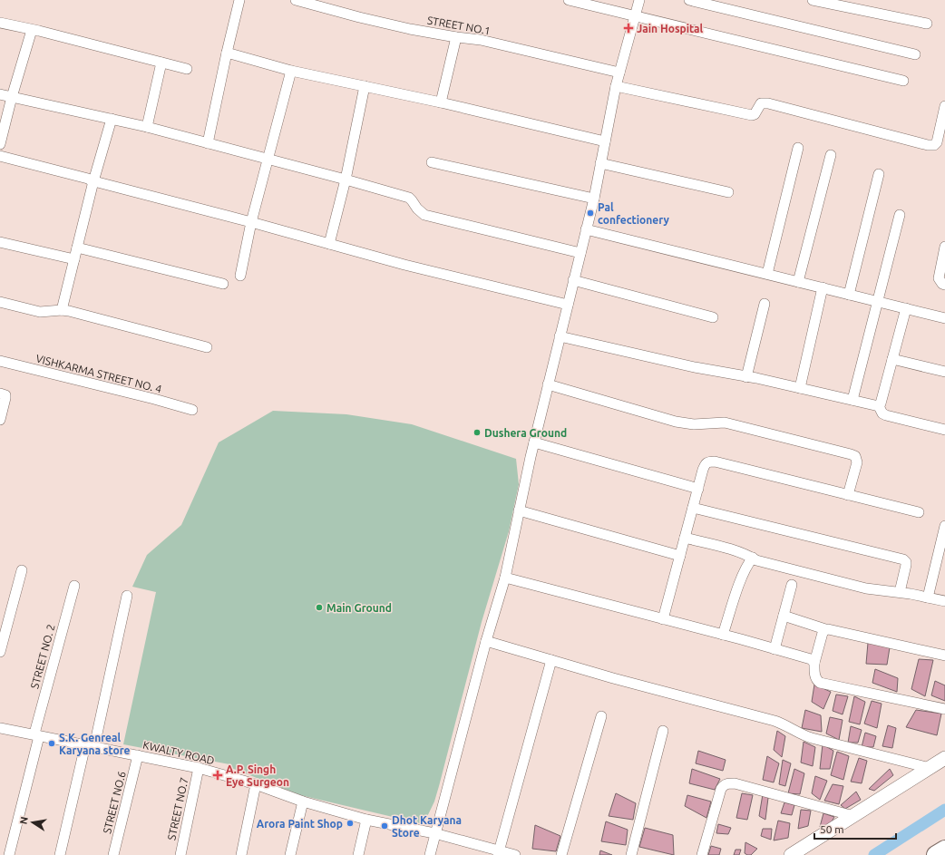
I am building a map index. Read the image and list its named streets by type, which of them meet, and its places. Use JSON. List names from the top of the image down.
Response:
{
  "streets": {
    "street": [
      "STREET NO.1",
      "VISHKARMA STREET NO. 4",
      "STREET NO. 2",
      "KWALTY ROAD",
      "STREET NO.6",
      "STREET NO.7"
    ]
  },
  "crossings": [
    ["STREET NO. 2", "KWALTY ROAD"],
    ["KWALTY ROAD", "STREET NO.6"],
    ["KWALTY ROAD", "STREET NO.7"]
  ],
  "places": {
    "health": ["Jain Hospital", "A.P. Singh Eye Surgeon"],
    "other": [
      "Pal confectionery",
      "Dushera Ground",
      "Main Ground",
      "S.K. Genreal Karyana store",
      "Arora Paint Shop",
      "Dhot Karyana Store"
    ]
  },
  "scale_bar": "50 m",
  "north": "left"
}
